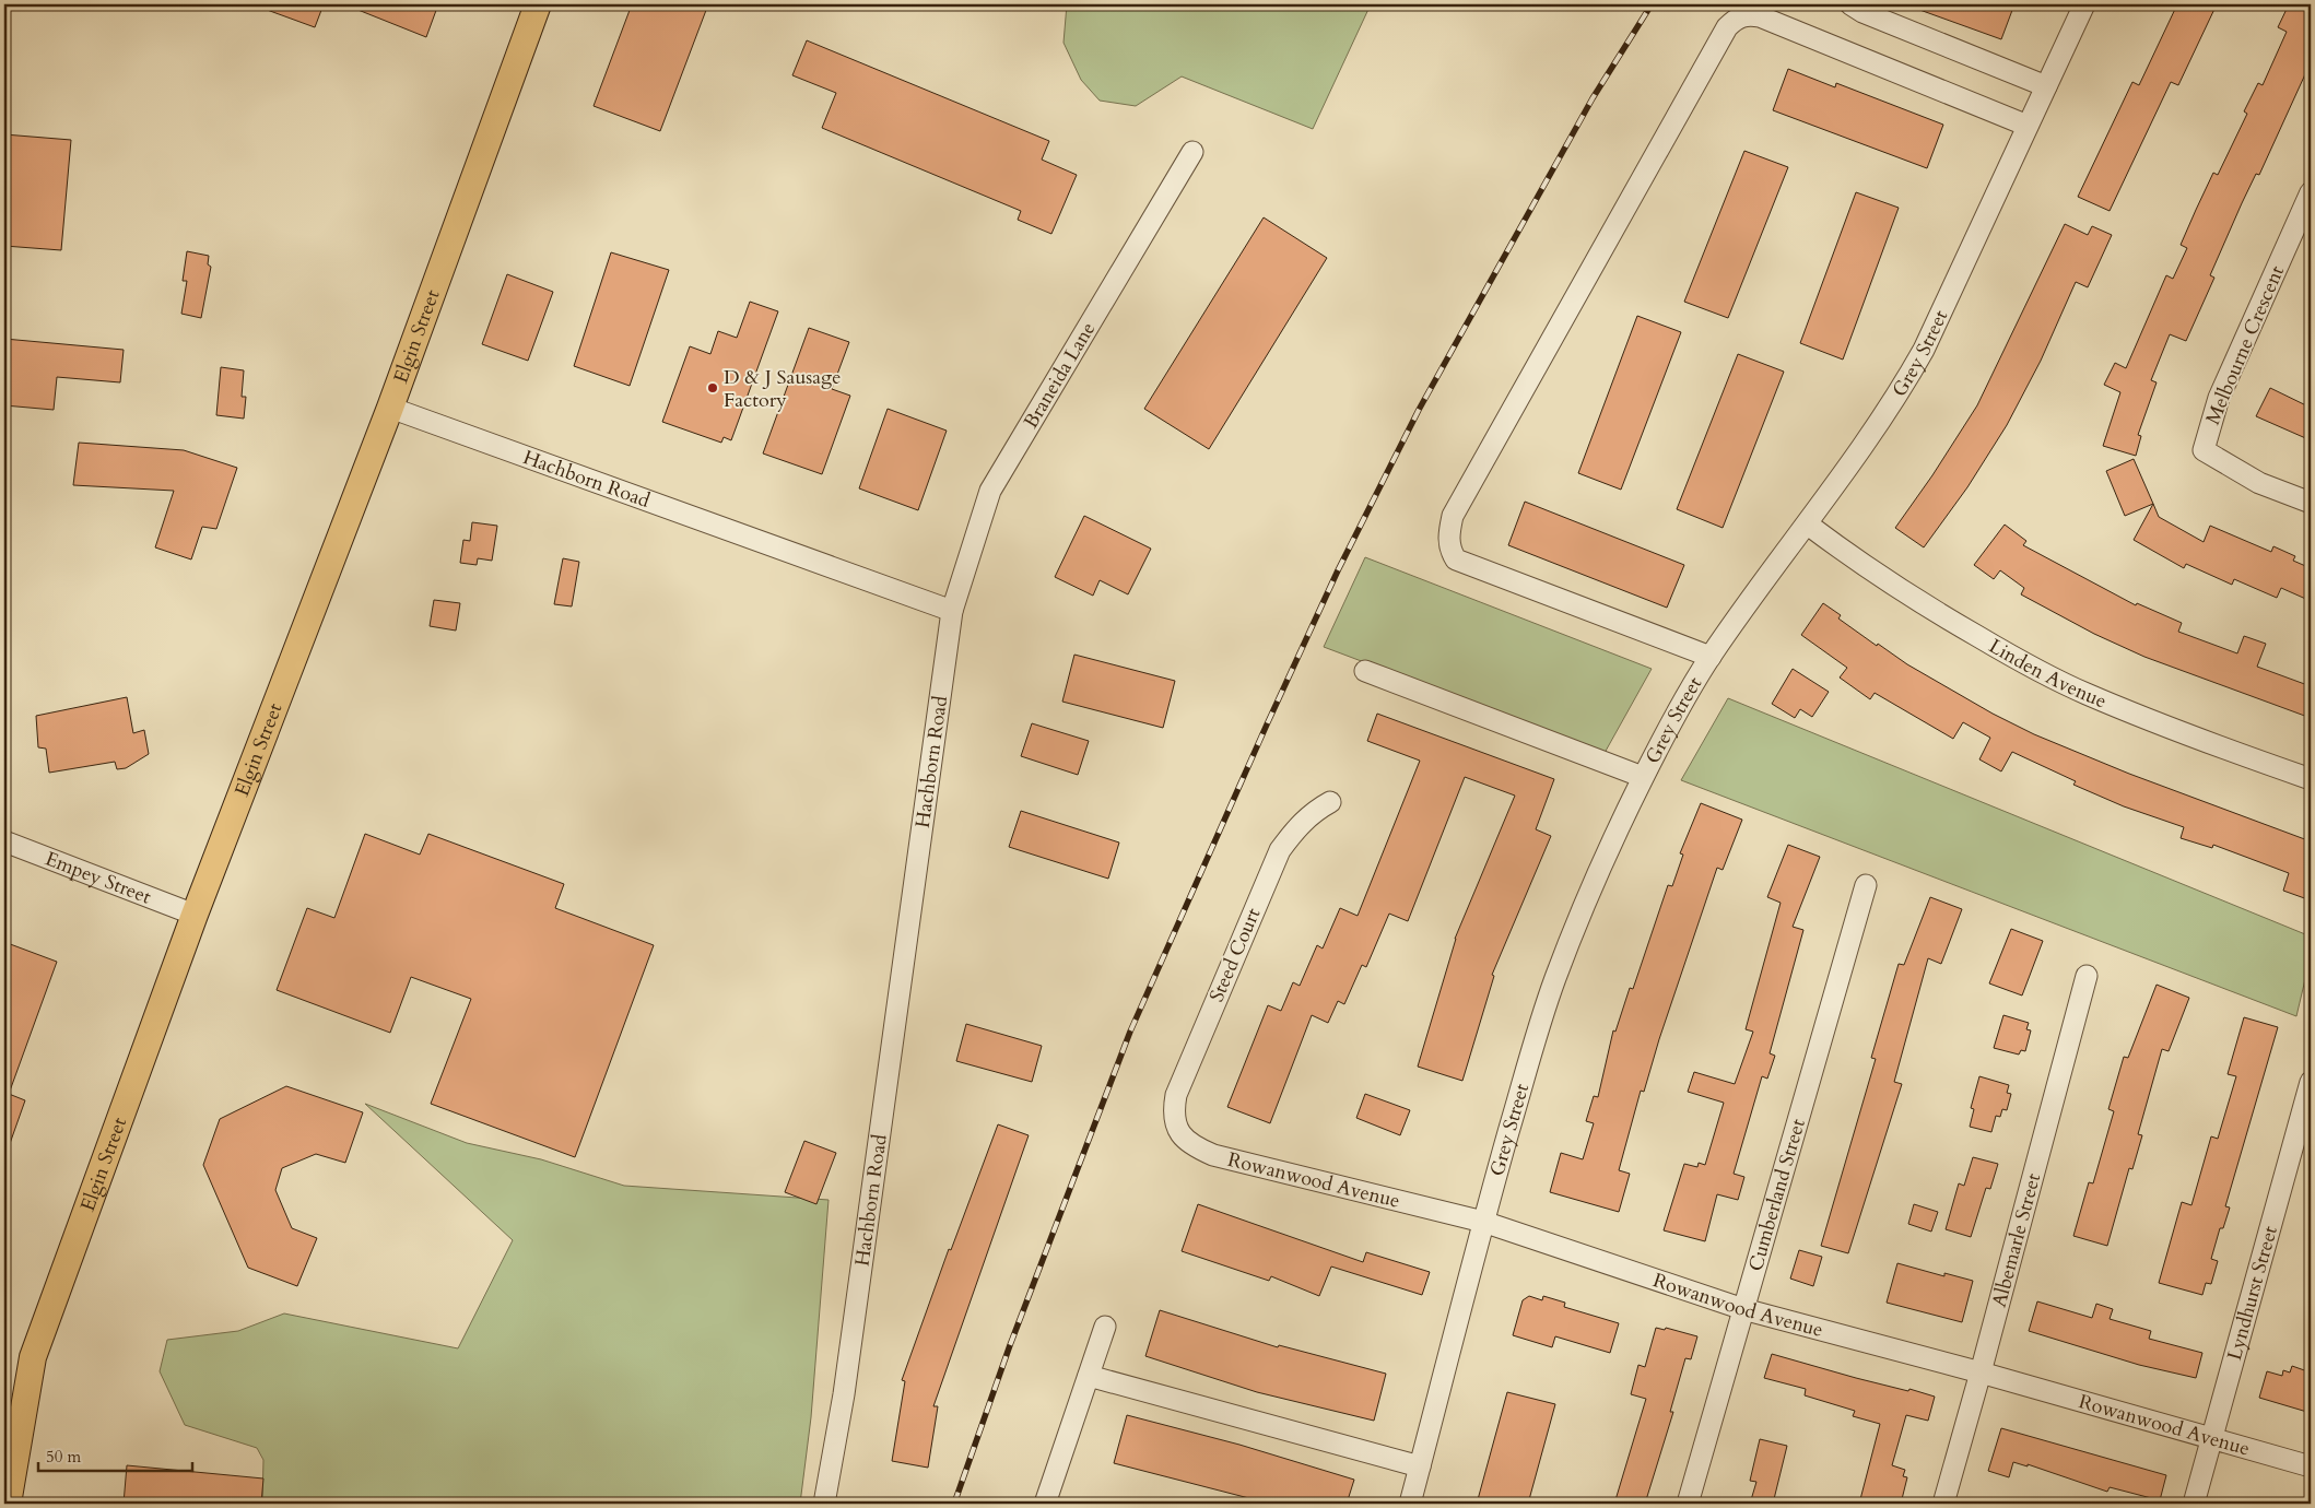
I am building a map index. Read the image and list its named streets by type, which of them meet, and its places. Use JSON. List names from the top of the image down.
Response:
{
  "streets": {
    "main road": ["Elgin Street"],
    "street": [
      "Melbourne Crescent",
      "Grey Street",
      "Braneida Lane",
      "Hachborn Road",
      "Linden Avenue",
      "Empey Street",
      "Steed Court",
      "Rowanwood Avenue",
      "Cumberland Street",
      "Albemarle Street",
      "Lyndhurst Street"
    ]
  },
  "crossings": [
    ["Elgin Street", "Hachborn Road"],
    ["Elgin Street", "Empey Street"],
    ["Grey Street", "Linden Avenue"],
    ["Grey Street", "Rowanwood Avenue"],
    ["Braneida Lane", "Hachborn Road"],
    ["Steed Court", "Rowanwood Avenue"],
    ["Rowanwood Avenue", "Cumberland Street"],
    ["Rowanwood Avenue", "Albemarle Street"],
    ["Rowanwood Avenue", "Lyndhurst Street"]
  ],
  "places": ["D & J Sausage Factory"],
  "scale_bar": "50 m"
}
